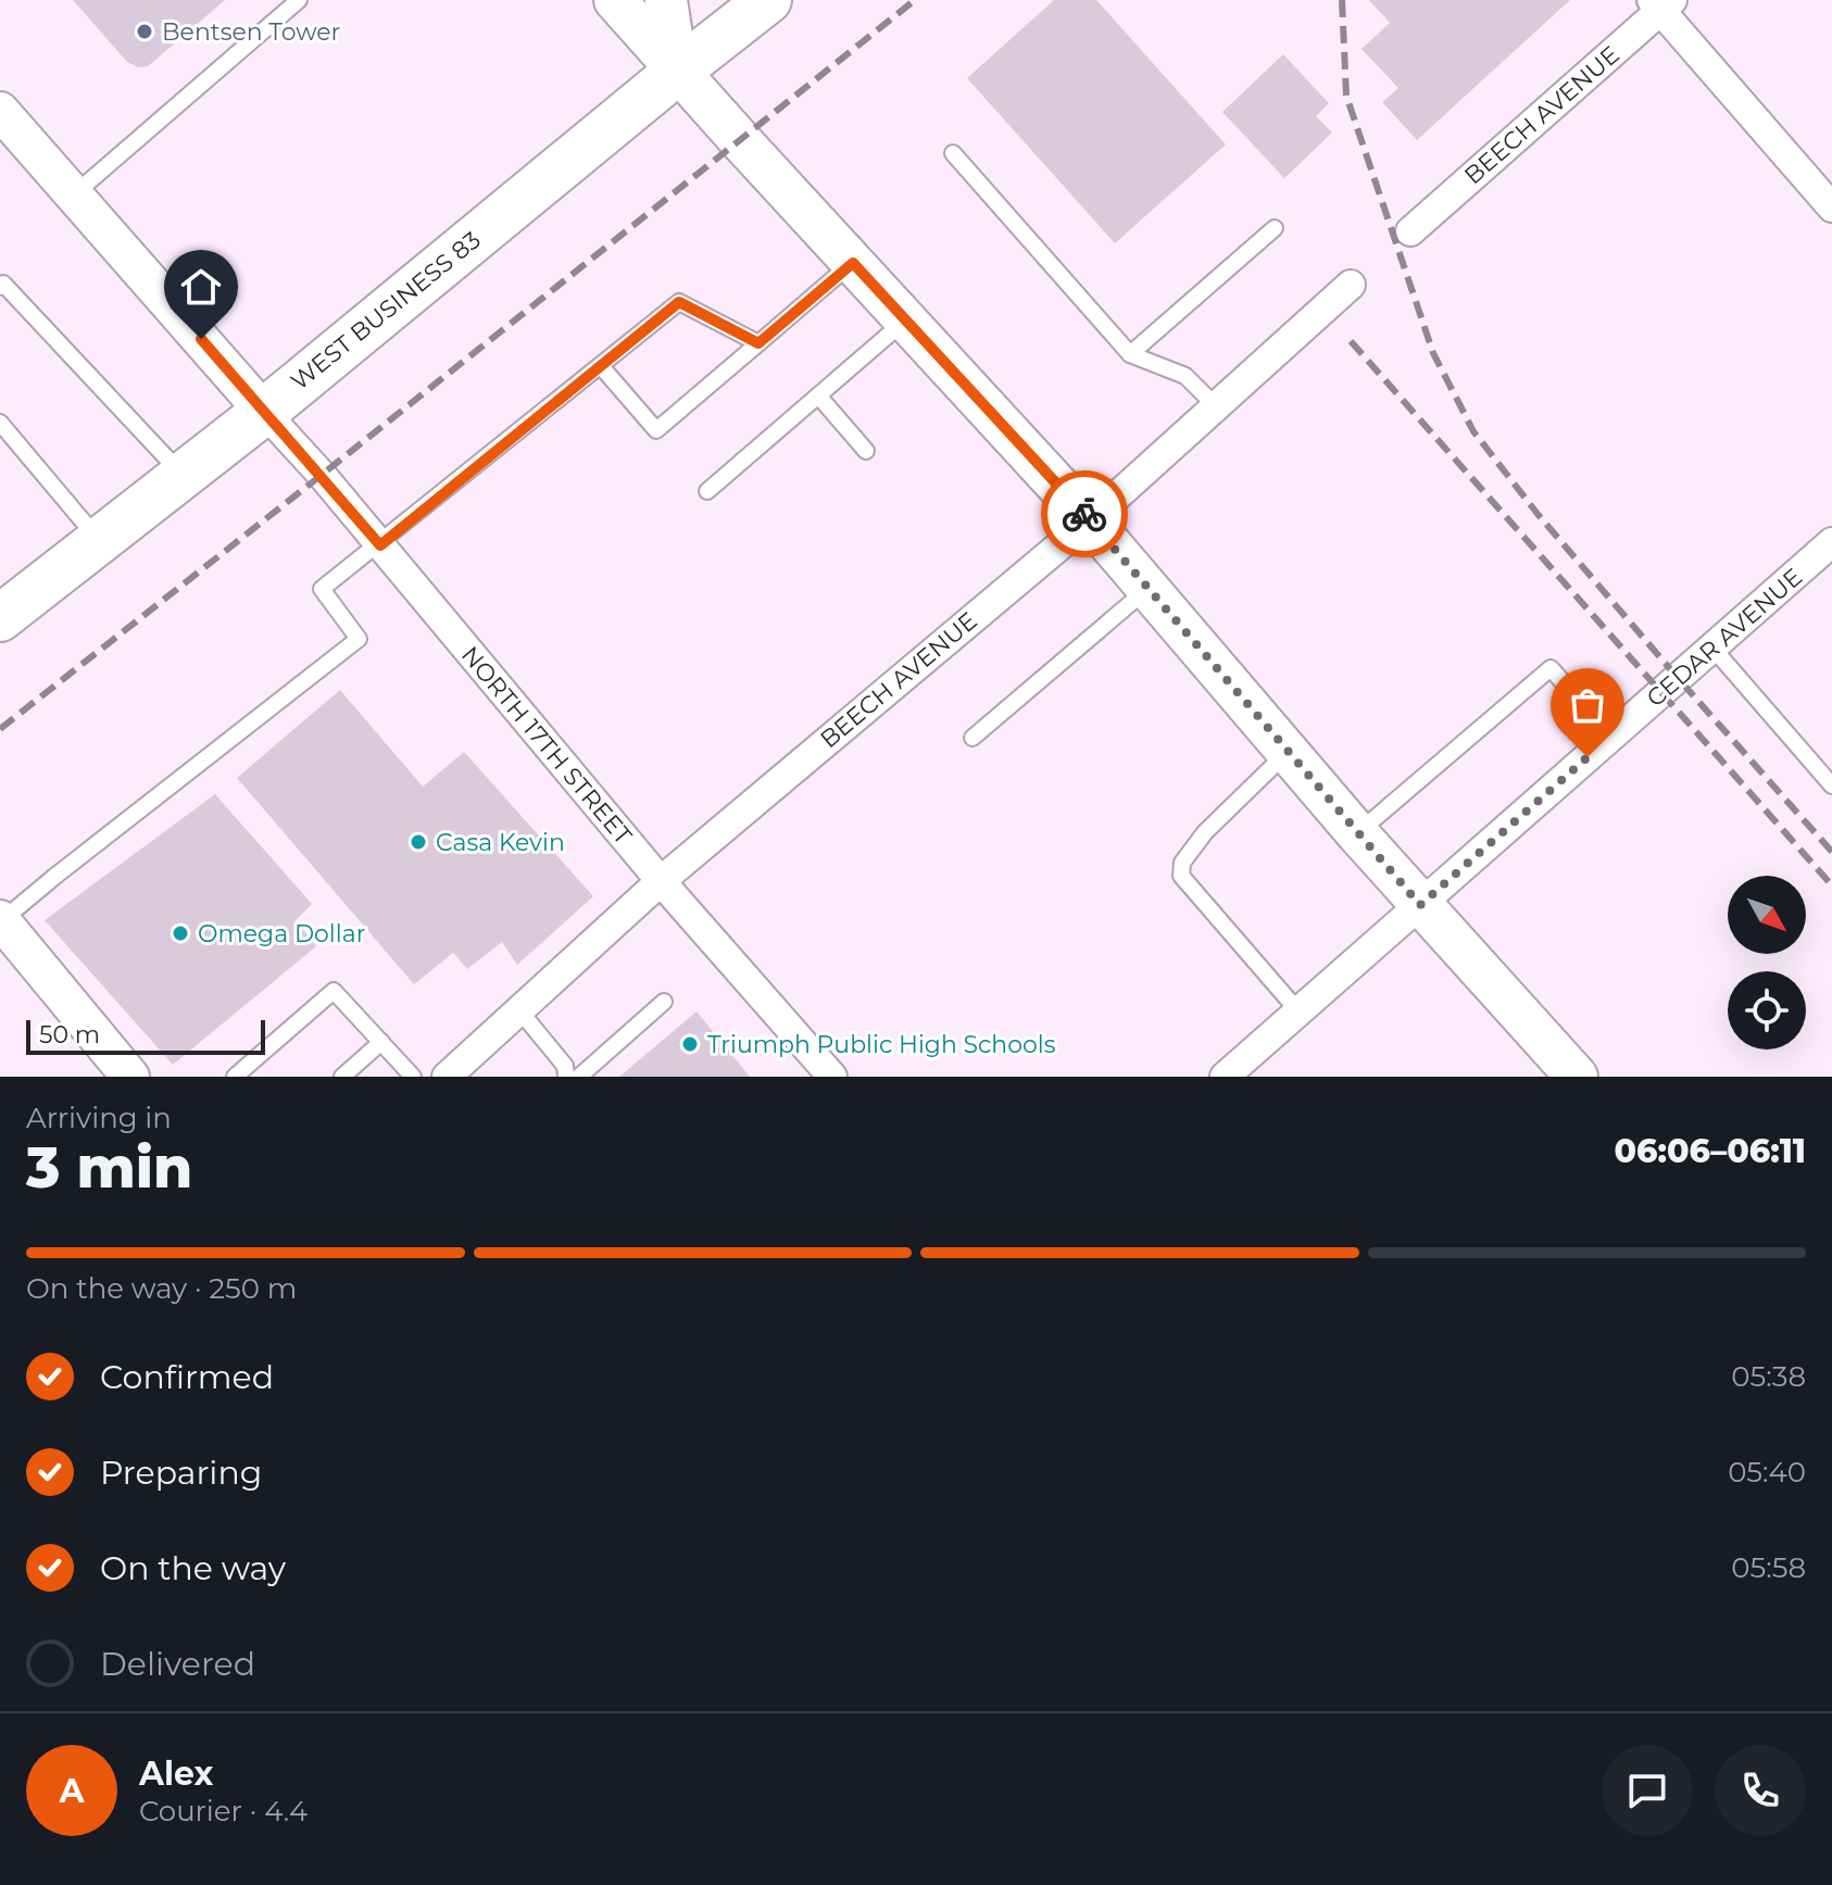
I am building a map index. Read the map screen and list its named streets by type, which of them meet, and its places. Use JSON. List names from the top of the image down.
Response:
{
  "streets": {
    "main road": ["WEST BUSINESS 83"],
    "street": ["BEECH AVENUE", "CEDAR AVENUE", "NORTH 17TH STREET"]
  },
  "crossings": [
    ["BEECH AVENUE", "NORTH 17TH STREET"],
    ["WEST BUSINESS 83", "NORTH 17TH STREET"]
  ],
  "places": [
    "Bentsen Tower",
    "Casa Kevin",
    "Omega Dollar",
    "Triumph Public High Schools"
  ],
  "scale_bar": "50 m",
  "north": "bottom right",
  "page": {
    "scale": "50 m",
    "heading": ["3 min", "Arriving in", "06:06–06:11"],
    "panel": ["Alex", "Courier · 4.4"],
    "bar": "On the way · 250 m",
    "list": [
      ["Confirmed", "05:38"],
      ["Preparing", "05:40"],
      ["On the way", "05:58"],
      "Delivered"
    ],
    "round": "A"
  }
}
